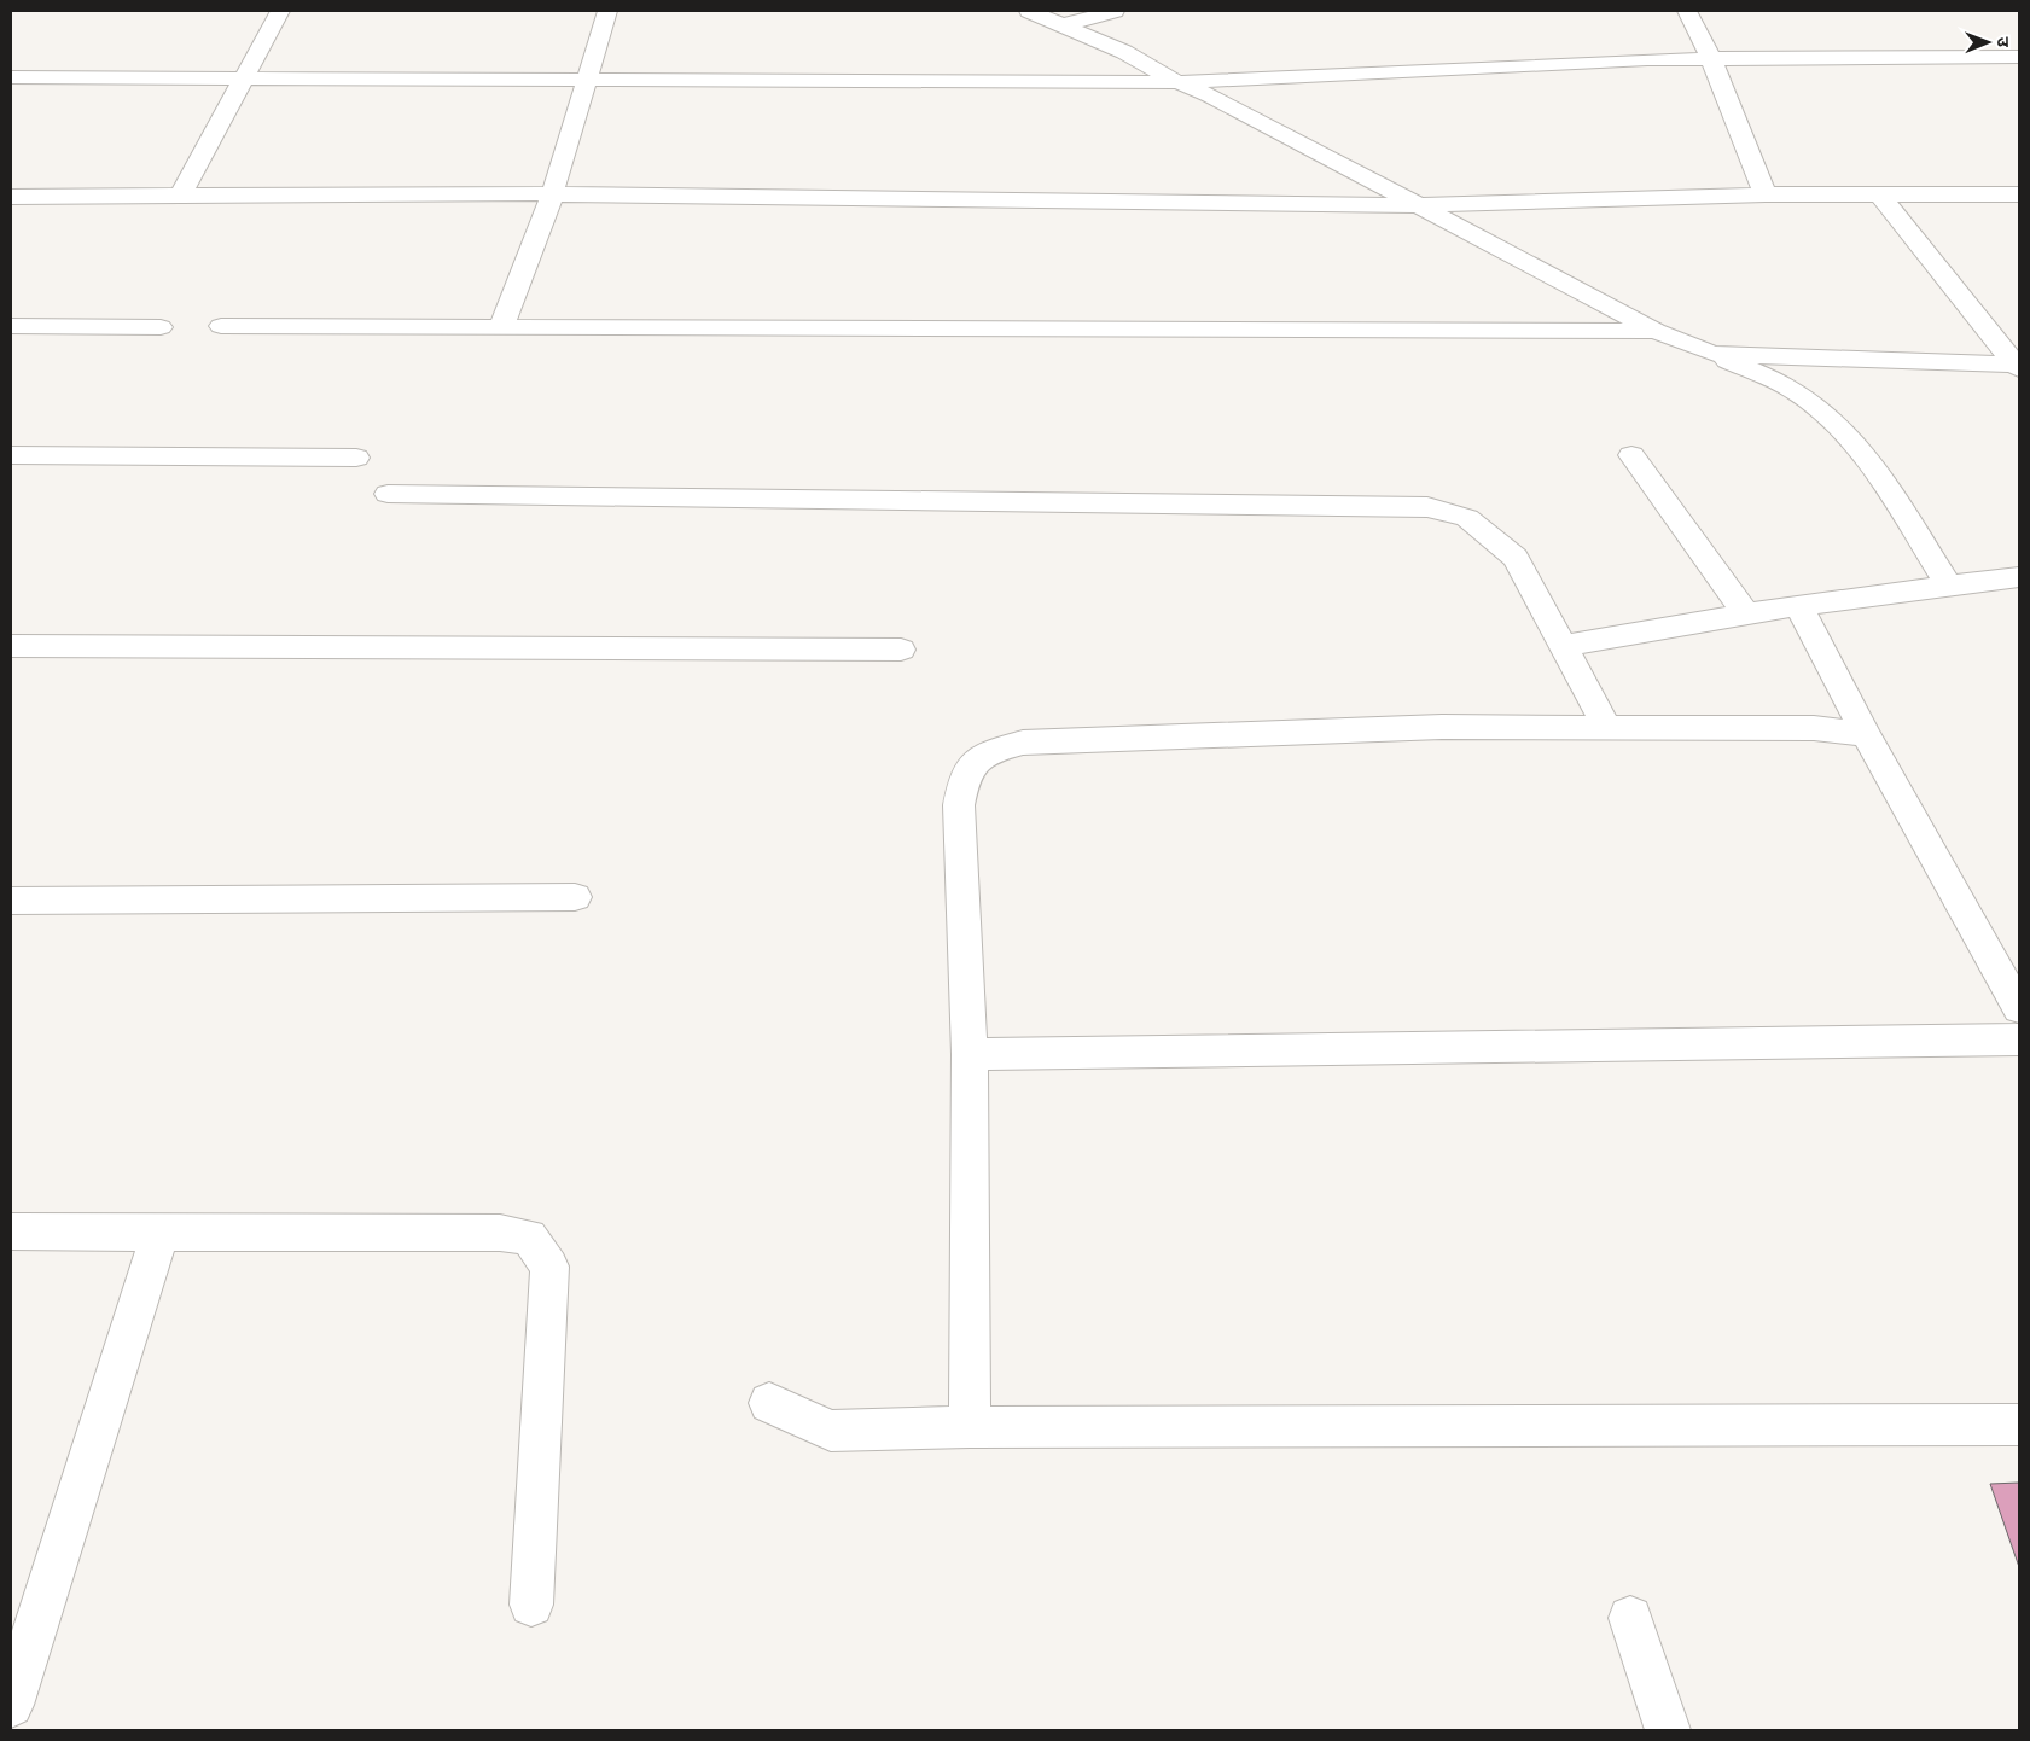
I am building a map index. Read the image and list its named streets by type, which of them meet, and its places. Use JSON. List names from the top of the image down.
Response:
{
  "north": "right"
}
